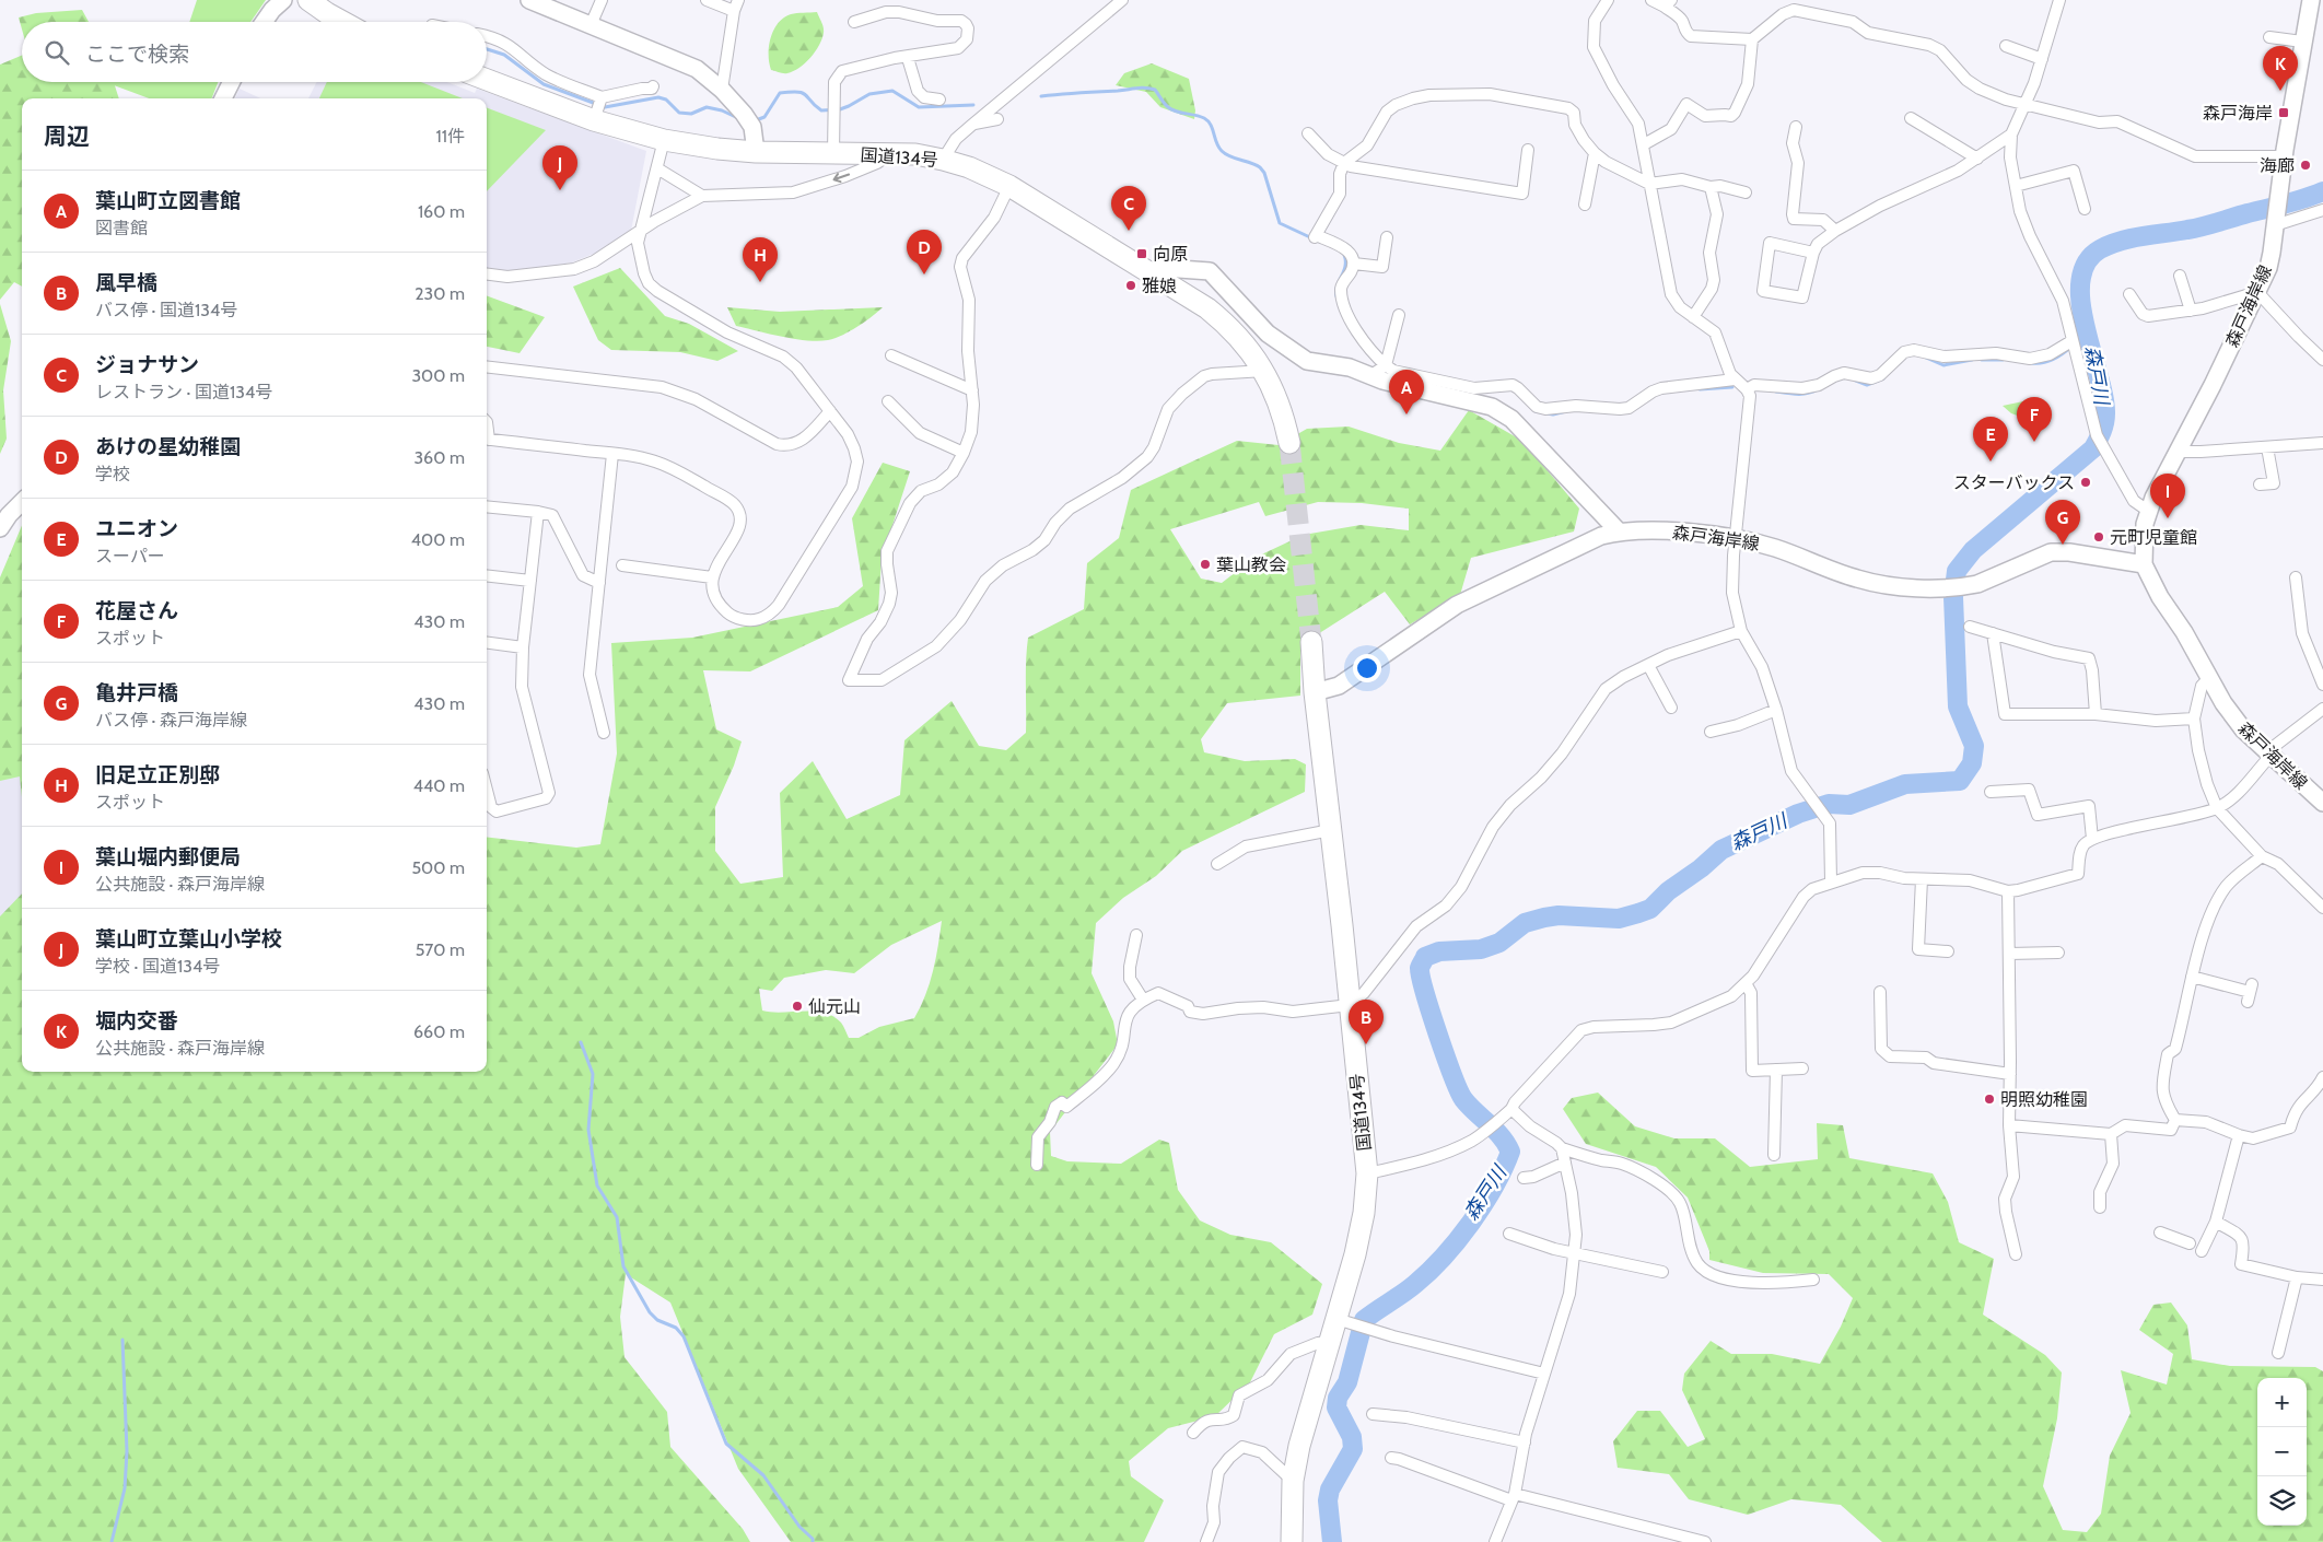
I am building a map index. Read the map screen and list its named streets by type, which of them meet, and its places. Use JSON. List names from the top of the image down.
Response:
{
  "streets": {
    "highway": ["国道134号"],
    "main road": ["森戸海岸線"]
  },
  "crossings": [
    ["国道134号", "森戸海岸線"]
  ],
  "water": ["森戸川"],
  "places": {
    "transit": ["森戸海岸", "向原"],
    "other": [
      "海廊",
      "雅娘",
      "スターバックス",
      "元町児童館",
      "葉山教会",
      "仙元山",
      "明照幼稚園"
    ]
  },
  "page": {
    "search": "ここで検索",
    "pins": [
      "K",
      "J",
      "C",
      "D",
      "H",
      "A",
      "F",
      "E",
      "I",
      "G",
      "B"
    ],
    "heading": ["周辺", "11件"],
    "list": [
      {
        "mark": "A",
        "name": "葉山町立図書館",
        "note": "図書館",
        "value": "160 m"
      },
      {
        "mark": "B",
        "name": "風早橋",
        "note": "バス停 · 国道134号",
        "value": "230 m"
      },
      {
        "mark": "C",
        "name": "ジョナサン",
        "note": "レストラン · 国道134号",
        "value": "300 m"
      },
      {
        "mark": "D",
        "name": "あけの星幼稚園",
        "note": "学校",
        "value": "360 m"
      },
      {
        "mark": "E",
        "name": "ユニオン",
        "note": "スーパー",
        "value": "400 m"
      },
      {
        "mark": "F",
        "name": "花屋さん",
        "note": "スポット",
        "value": "430 m"
      },
      {
        "mark": "G",
        "name": "亀井戸橋",
        "note": "バス停 · 森戸海岸線",
        "value": "430 m"
      },
      {
        "mark": "H",
        "name": "旧足立正別邸",
        "note": "スポット",
        "value": "440 m"
      },
      {
        "mark": "I",
        "name": "葉山堀内郵便局",
        "note": "公共施設 · 森戸海岸線",
        "value": "500 m"
      },
      {
        "mark": "J",
        "name": "葉山町立葉山小学校",
        "note": "学校 · 国道134号",
        "value": "570 m"
      },
      {
        "mark": "K",
        "name": "堀内交番",
        "note": "公共施設 · 森戸海岸線",
        "value": "660 m"
      }
    ],
    "map_buttons": ["+", "−"]
  }
}
